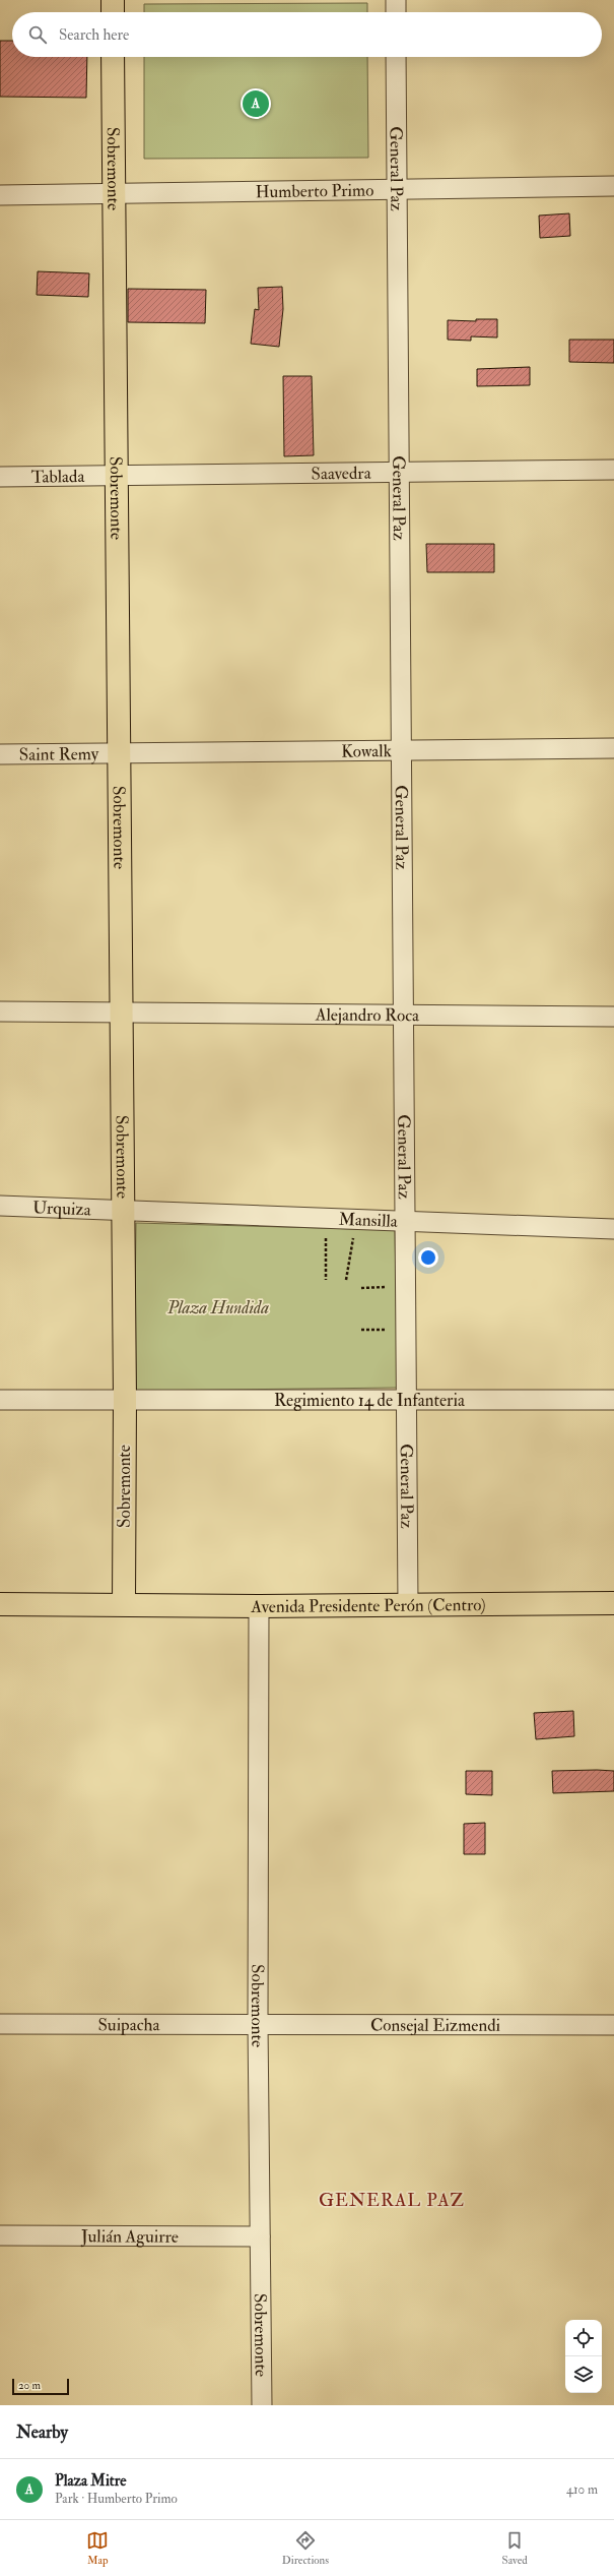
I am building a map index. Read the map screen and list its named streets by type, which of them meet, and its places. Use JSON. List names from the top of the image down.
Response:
{
  "streets": {
    "main road": ["Sobremonte", "Avenida Presidente Perón (Centro)"],
    "street": [
      "General Paz",
      "Humberto Primo",
      "Saavedra",
      "Tablada",
      "Kowalk",
      "Saint Remy",
      "Alejandro Roca",
      "Urquiza",
      "Mansilla",
      "Regimiento 14 de Infanteria",
      "Suipacha",
      "Consejal Eizmendi",
      "Julián Aguirre"
    ]
  },
  "crossings": [
    ["Sobremonte", "Humberto Primo"],
    ["Sobremonte", "Saavedra"],
    ["Sobremonte", "Tablada"],
    ["Sobremonte", "Kowalk"],
    ["Sobremonte", "Saint Remy"],
    ["Sobremonte", "Alejandro Roca"],
    ["Sobremonte", "Urquiza"],
    ["Sobremonte", "Mansilla"],
    ["Sobremonte", "Regimiento 14 de Infanteria"],
    ["Sobremonte", "Avenida Presidente Perón (Centro)"],
    ["Sobremonte", "Suipacha"],
    ["Sobremonte", "Consejal Eizmendi"],
    ["Sobremonte", "Julián Aguirre"],
    ["General Paz", "Humberto Primo"],
    ["General Paz", "Saavedra"],
    ["General Paz", "Kowalk"],
    ["General Paz", "Alejandro Roca"],
    ["General Paz", "Mansilla"],
    ["General Paz", "Regimiento 14 de Infanteria"],
    ["General Paz", "Avenida Presidente Perón (Centro)"],
    ["Saavedra", "Tablada"],
    ["Kowalk", "Saint Remy"],
    ["Urquiza", "Mansilla"],
    ["Suipacha", "Consejal Eizmendi"]
  ],
  "districts": ["GENERAL PAZ"],
  "parks": ["Plaza Hundida"],
  "scale_bar": "20 m",
  "page": {
    "search": "Search here",
    "pins": "A",
    "scale": "20 m",
    "heading": "Nearby",
    "list": [
      {
        "mark": "A",
        "name": "Plaza Mitre",
        "note": "Park · Humberto Primo",
        "value": "410 m"
      }
    ],
    "nav": ["Map", "Directions", "Saved"]
  }
}
